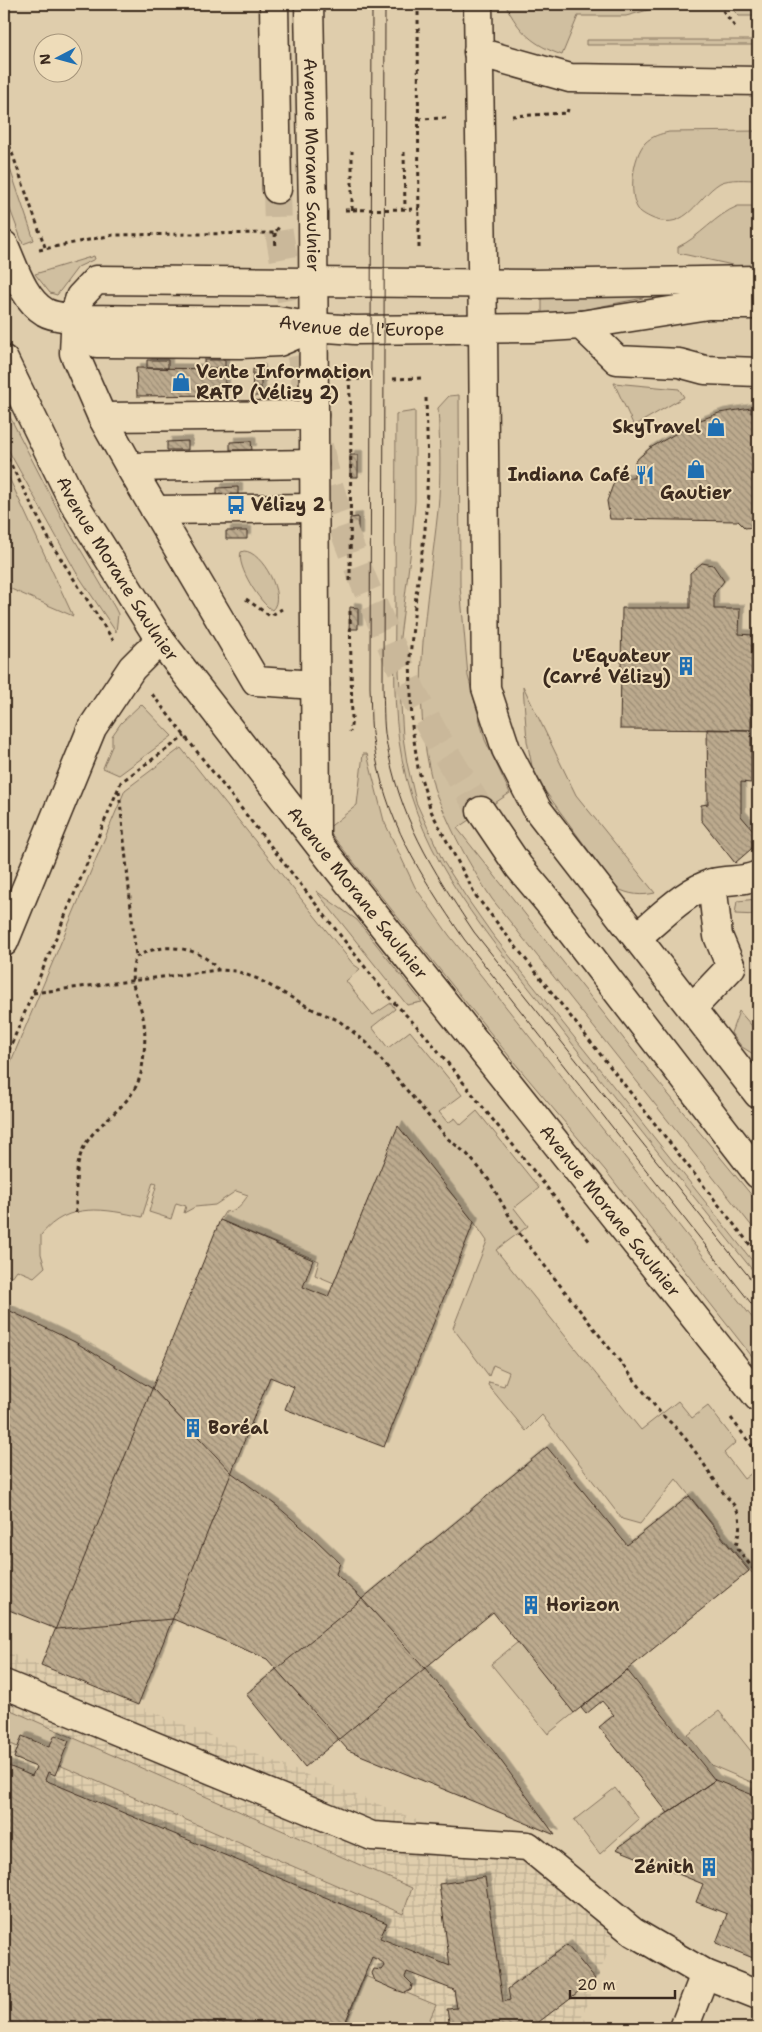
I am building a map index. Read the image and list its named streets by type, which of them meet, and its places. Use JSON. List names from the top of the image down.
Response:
{
  "streets": {
    "main road": ["Avenue Morane Saulnier", "Avenue de l'Europe"]
  },
  "crossings": [
    ["Avenue Morane Saulnier", "Avenue de l'Europe"]
  ],
  "places": {
    "shop": ["Vente Information RATP (Vélizy 2)", "SkyTravel", "Gautier"],
    "restaurant": ["Indiana Café"],
    "bus stop": ["Vélizy 2"],
    "building": [
      "L'Equateur (Carré Vélizy)",
      "Boréal",
      "Horizon",
      "Zénith"
    ]
  },
  "scale_bar": "20 m",
  "north": "left"
}
